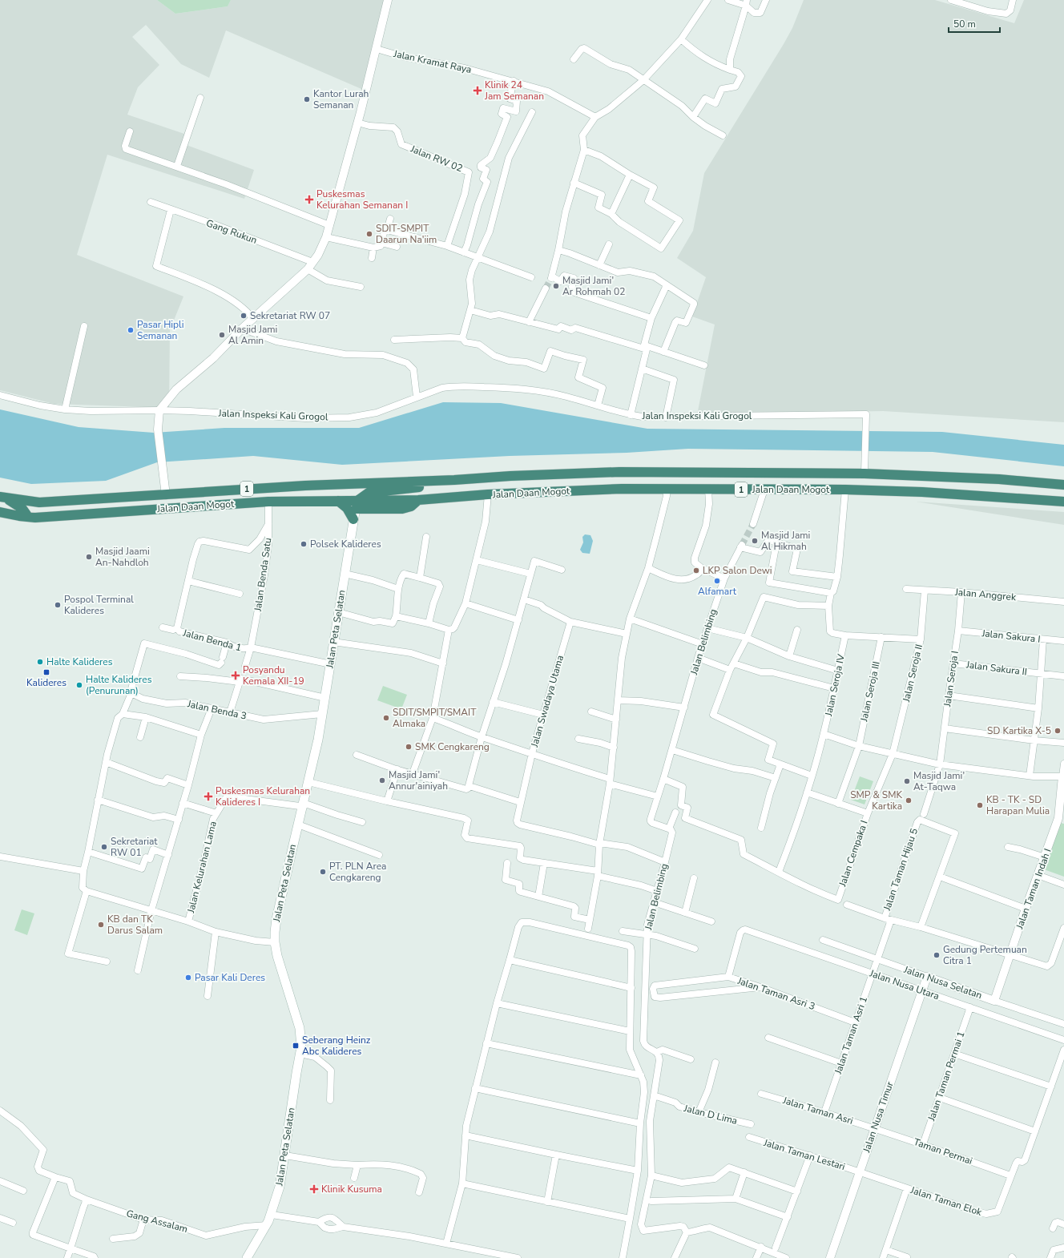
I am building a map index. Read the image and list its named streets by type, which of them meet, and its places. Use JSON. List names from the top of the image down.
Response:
{
  "streets": {
    "highway": ["1", "Jalan Daan Mogot"],
    "main road": ["Jalan Peta Selatan"],
    "street": [
      "Jalan Kramat Raya",
      "Jalan RW 02",
      "Gang Rukun",
      "Jalan Inspeksi Kali Grogol",
      "Jalan Benda Satu",
      "Jalan Anggrek",
      "Jalan Sakura I",
      "Jalan Benda 1",
      "Jalan Belimbing",
      "Jalan Sakura II",
      "Jalan Seroja II",
      "Jalan Seroja I",
      "Jalan Seroja IV",
      "Jalan Seroja III",
      "Jalan Swadaya Utama",
      "Jalan Benda 3",
      "Jalan Cempaka I",
      "Jalan Kelurahan Lama",
      "Jalan Taman Hijau 5",
      "Jalan Taman Indah I",
      "Jalan Nusa Selatan",
      "Jalan Nusa Utara",
      "Jalan Taman Asri 3",
      "Jalan Taman Asri 1",
      "Jalan Taman Permai 1",
      "Jalan Taman Asri",
      "Jalan D Lima",
      "Jalan Nusa Timur",
      "Taman Permai",
      "Jalan Taman Lestari",
      "Jalan Taman Elok",
      "Gang Assalam"
    ]
  },
  "crossings": [
    ["Jalan Inspeksi Kali Grogol", "Jalan Daan Mogot"],
    ["Jalan Daan Mogot", "Jalan Benda Satu"],
    ["Jalan Daan Mogot", "Jalan Peta Selatan"],
    ["Jalan Benda Satu", "Jalan Benda 1"],
    ["Jalan Anggrek", "Jalan Seroja II"],
    ["Jalan Anggrek", "Jalan Seroja I"],
    ["Jalan Peta Selatan", "Jalan Benda 1"],
    ["Jalan Peta Selatan", "Jalan Benda 3"],
    ["Jalan Peta Selatan", "Jalan Kelurahan Lama"],
    ["Jalan Peta Selatan", "Gang Assalam"],
    ["Jalan Sakura I", "Jalan Seroja I"],
    ["Jalan Sakura II", "Jalan Seroja I"],
    ["Jalan Seroja II", "Jalan Cempaka I"],
    ["Jalan Seroja IV", "Jalan Cempaka I"],
    ["Jalan Taman Hijau 5", "Jalan Nusa Selatan"],
    ["Jalan Taman Hijau 5", "Jalan Taman Asri 1"],
    ["Jalan Taman Indah I", "Jalan Nusa Selatan"],
    ["Jalan Nusa Selatan", "Jalan Taman Asri 1"],
    ["Jalan Nusa Selatan", "Jalan Nusa Timur"],
    ["Jalan Nusa Utara", "Jalan Taman Asri 3"],
    ["Jalan Nusa Utara", "Jalan Taman Asri 1"],
    ["Jalan Nusa Utara", "Jalan Taman Permai 1"],
    ["Jalan Nusa Utara", "Jalan Nusa Timur"],
    ["Jalan Taman Asri 3", "Jalan Taman Asri 1"],
    ["Jalan Taman Asri 1", "Jalan Taman Asri"],
    ["Jalan Taman Permai 1", "Taman Permai"],
    ["Jalan Taman Asri", "Jalan Nusa Timur"],
    ["Jalan Taman Asri", "Taman Permai"],
    ["Jalan Nusa Timur", "Taman Permai"],
    ["Jalan Nusa Timur", "Jalan Taman Lestari"],
    ["Jalan Nusa Timur", "Jalan Taman Elok"],
    ["Taman Permai", "Jalan Taman Elok"],
    ["Jalan Taman Lestari", "Jalan Taman Elok"]
  ],
  "places": {
    "health": [
      "Klinik 24 Jam Semanan",
      "Puskesmas Kelurahan Semanan I",
      "Posyandu Kemala XII-19",
      "Puskesmas Kelurahan Kalideres I",
      "Klinik Kusuma"
    ],
    "other": [
      "Kantor Lurah Semanan",
      "SDIT-SMPIT Daarun Na'iim",
      "Masjid Jami' Ar Rohmah 02",
      "Sekretariat RW 07",
      "Pasar Hipli Semanan",
      "Masjid Jami Al Amin",
      "Masjid Jami Al Hikmah",
      "Polsek Kalideres",
      "Masjid Jaami An-Nahdloh",
      "LKP Salon Dewi",
      "Alfamart",
      "Pospol Terminal Kalideres",
      "Halte Kalideres",
      "Halte Kalideres (Penurunan)",
      "SDIT/SMPIT/SMAIT Almaka",
      "SD Kartika X-5",
      "SMK Cengkareng",
      "Masjid Jami' Annur'ainiyah",
      "Masjid Jami' At-Taqwa",
      "SMP & SMK Kartika",
      "KB - TK - SD Harapan Mulia",
      "Sekretariat RW 01",
      "PT. PLN Area Cengkareng",
      "KB dan TK Darus Salam",
      "Gedung Pertemuan Citra 1",
      "Pasar Kali Deres"
    ],
    "transit": ["Kalideres", "Seberang Heinz Abc Kalideres"]
  },
  "scale_bar": "50 m"
}
